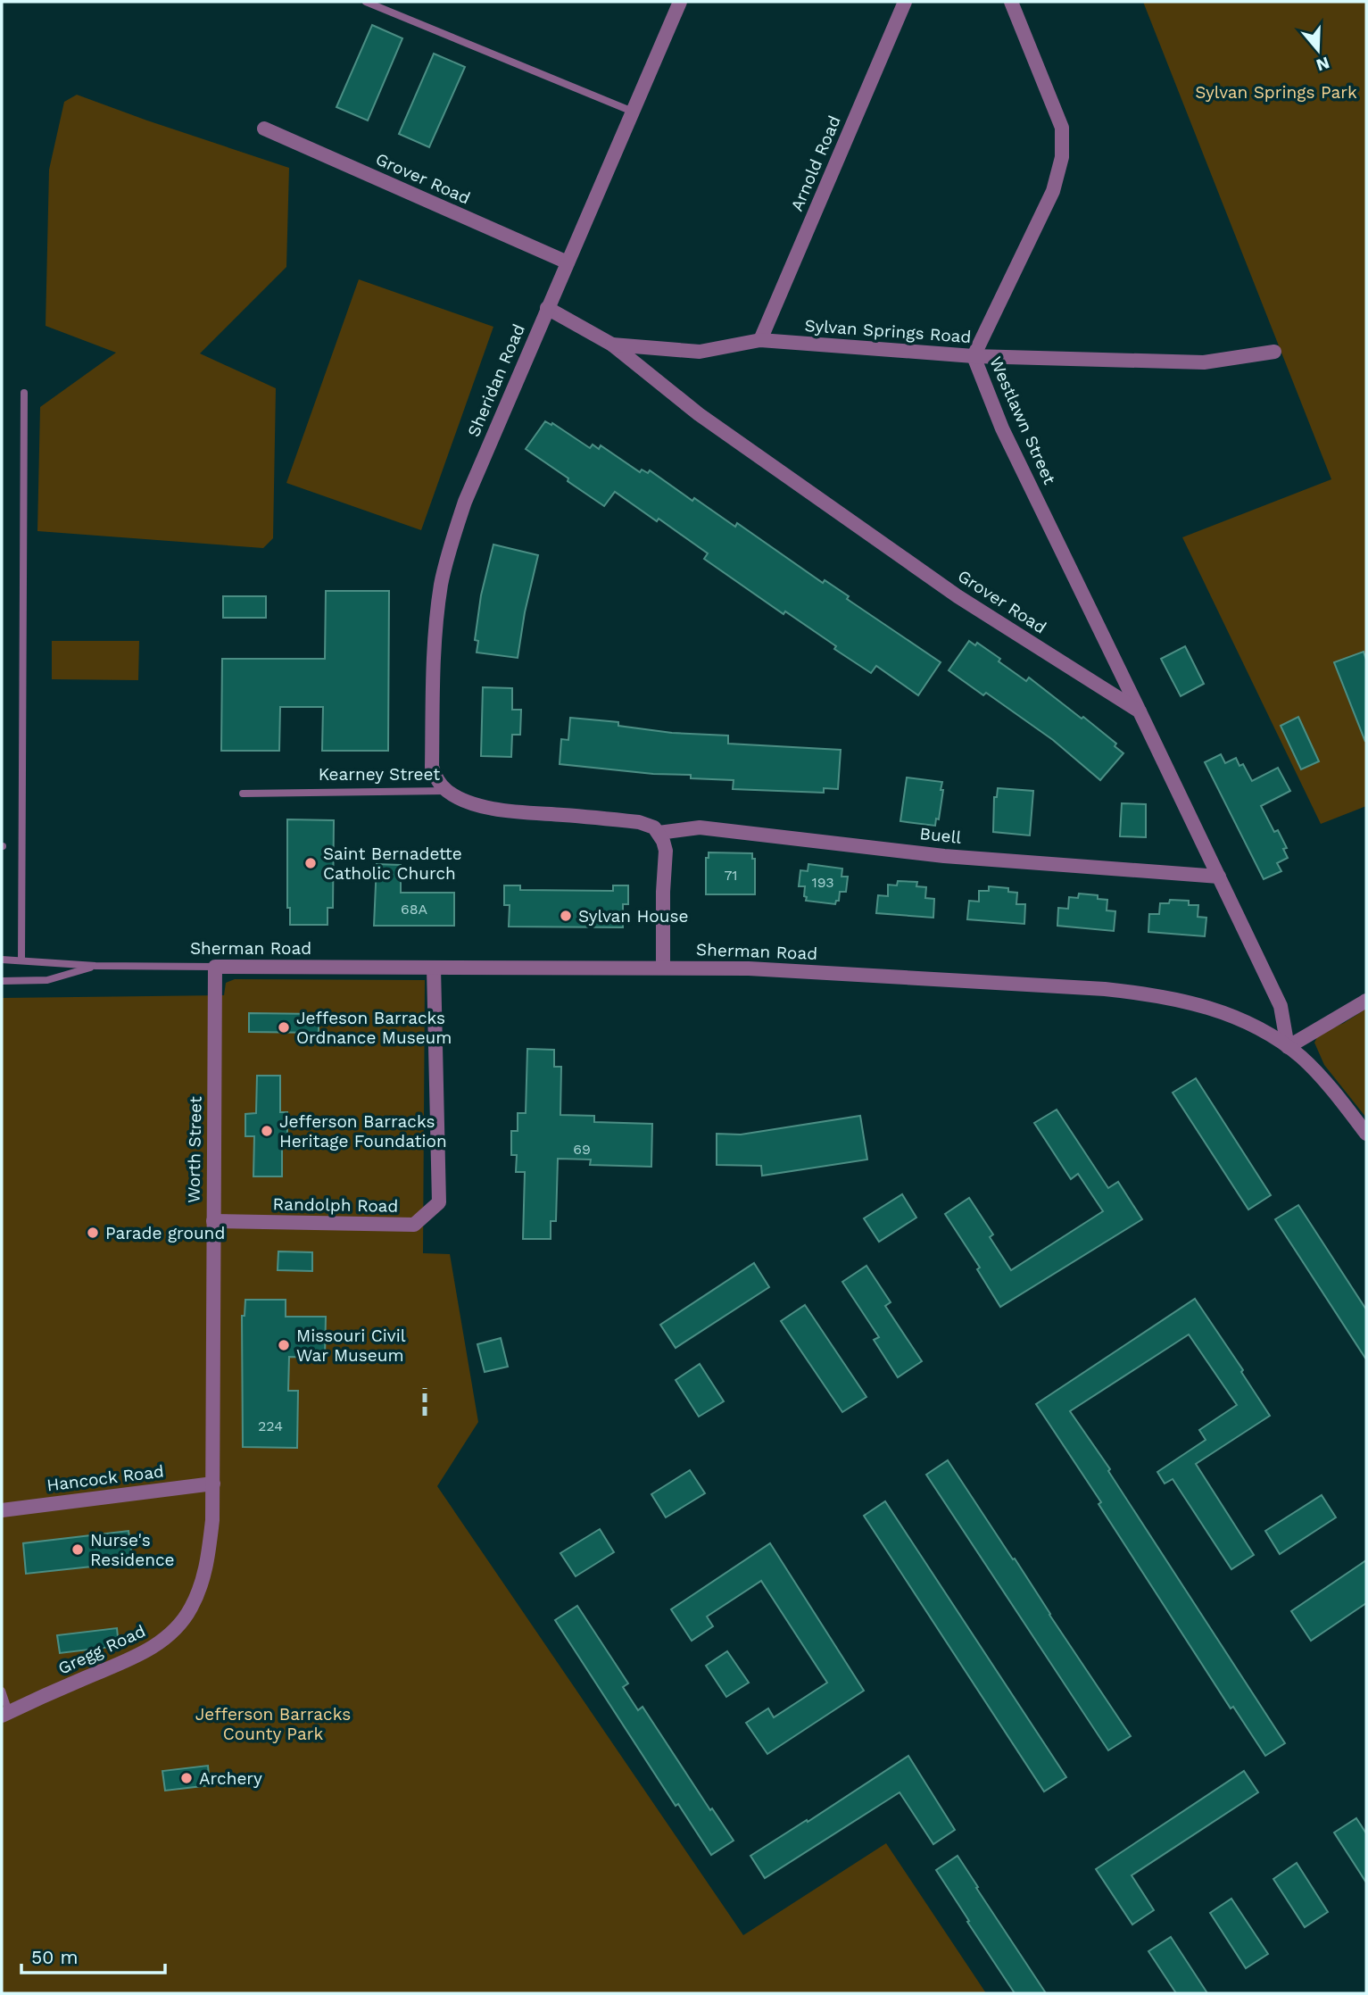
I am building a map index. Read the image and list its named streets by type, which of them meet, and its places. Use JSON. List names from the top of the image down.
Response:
{
  "streets": {
    "street": [
      "Arnold Road",
      "Grover Road",
      "Sylvan Springs Road",
      "Sheridan Road",
      "Westlawn Street",
      "Kearney Street",
      "Buell",
      "Sherman Road",
      "Worth Street",
      "Randolph Road",
      "Hancock Road",
      "Gregg Road"
    ]
  },
  "crossings": [
    ["Arnold Road", "Sylvan Springs Road"],
    ["Grover Road", "Sylvan Springs Road"],
    ["Grover Road", "Sheridan Road"],
    ["Grover Road", "Westlawn Street"],
    ["Sylvan Springs Road", "Westlawn Street"],
    ["Sheridan Road", "Kearney Street"],
    ["Kearney Street", "Buell"],
    ["Sherman Road", "Worth Street"],
    ["Sherman Road", "Randolph Road"],
    ["Worth Street", "Randolph Road"],
    ["Worth Street", "Hancock Road"],
    ["Worth Street", "Gregg Road"],
    ["Hancock Road", "Gregg Road"]
  ],
  "parks": ["Sylvan Springs Park", "Jefferson Barracks County Park"],
  "places": [
    "Saint Bernadette Catholic Church",
    "Sylvan House",
    "Jeffeson Barracks Ordnance Museum",
    "Jefferson Barracks Heritage Foundation",
    "Parade ground",
    "Missouri Civil War Museum",
    "Nurse's Residence",
    "Archery"
  ],
  "house_numbers": [
    "71",
    "193",
    "68A",
    "69",
    "224"
  ],
  "scale_bar": "50 m",
  "north": "bottom"
}
